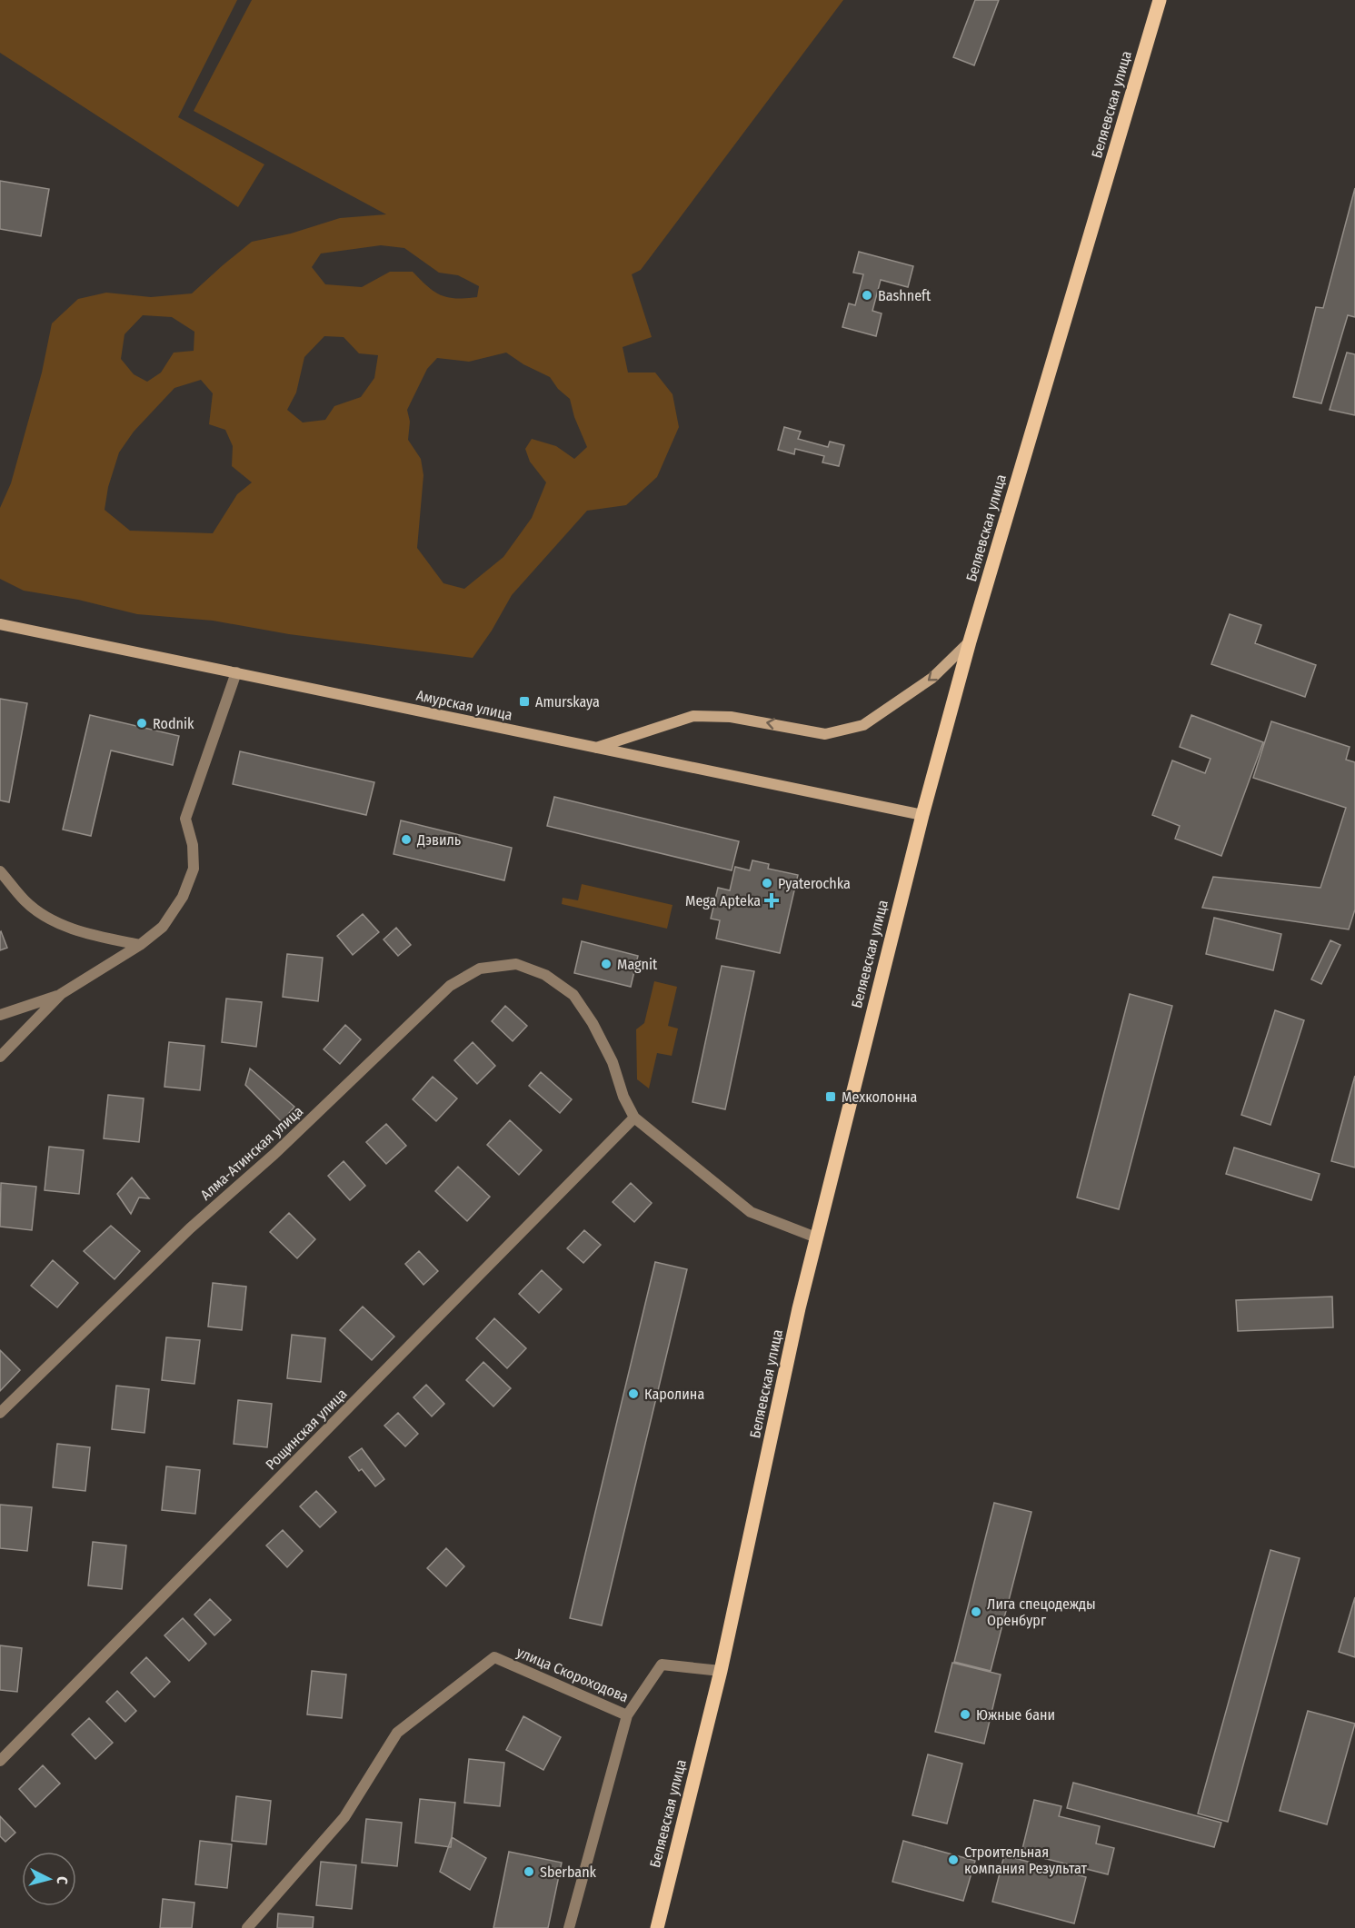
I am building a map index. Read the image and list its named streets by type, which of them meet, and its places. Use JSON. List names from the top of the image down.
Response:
{
  "streets": {
    "main road": ["Беляевская улица"],
    "street": [
      "Амурская улица",
      "Алма-Атинская улица",
      "Рощинская улица",
      "улица Скороходова"
    ]
  },
  "crossings": [
    ["Беляевская улица", "Амурская улица"],
    ["Беляевская улица", "улица Скороходова"],
    ["Алма-Атинская улица", "Рощинская улица"]
  ],
  "places": {
    "other": [
      "Bashneft",
      "Rodnik",
      "Дэвиль",
      "Pyaterochka",
      "Magnit",
      "Каролина",
      "Лига спецодежды Оренбург",
      "Южные бани",
      "Строительная компания Результат",
      "Sberbank"
    ],
    "transit": ["Amurskaya", "Мехколонна"],
    "health": ["Mega Apteka"]
  },
  "north": "right"
}
